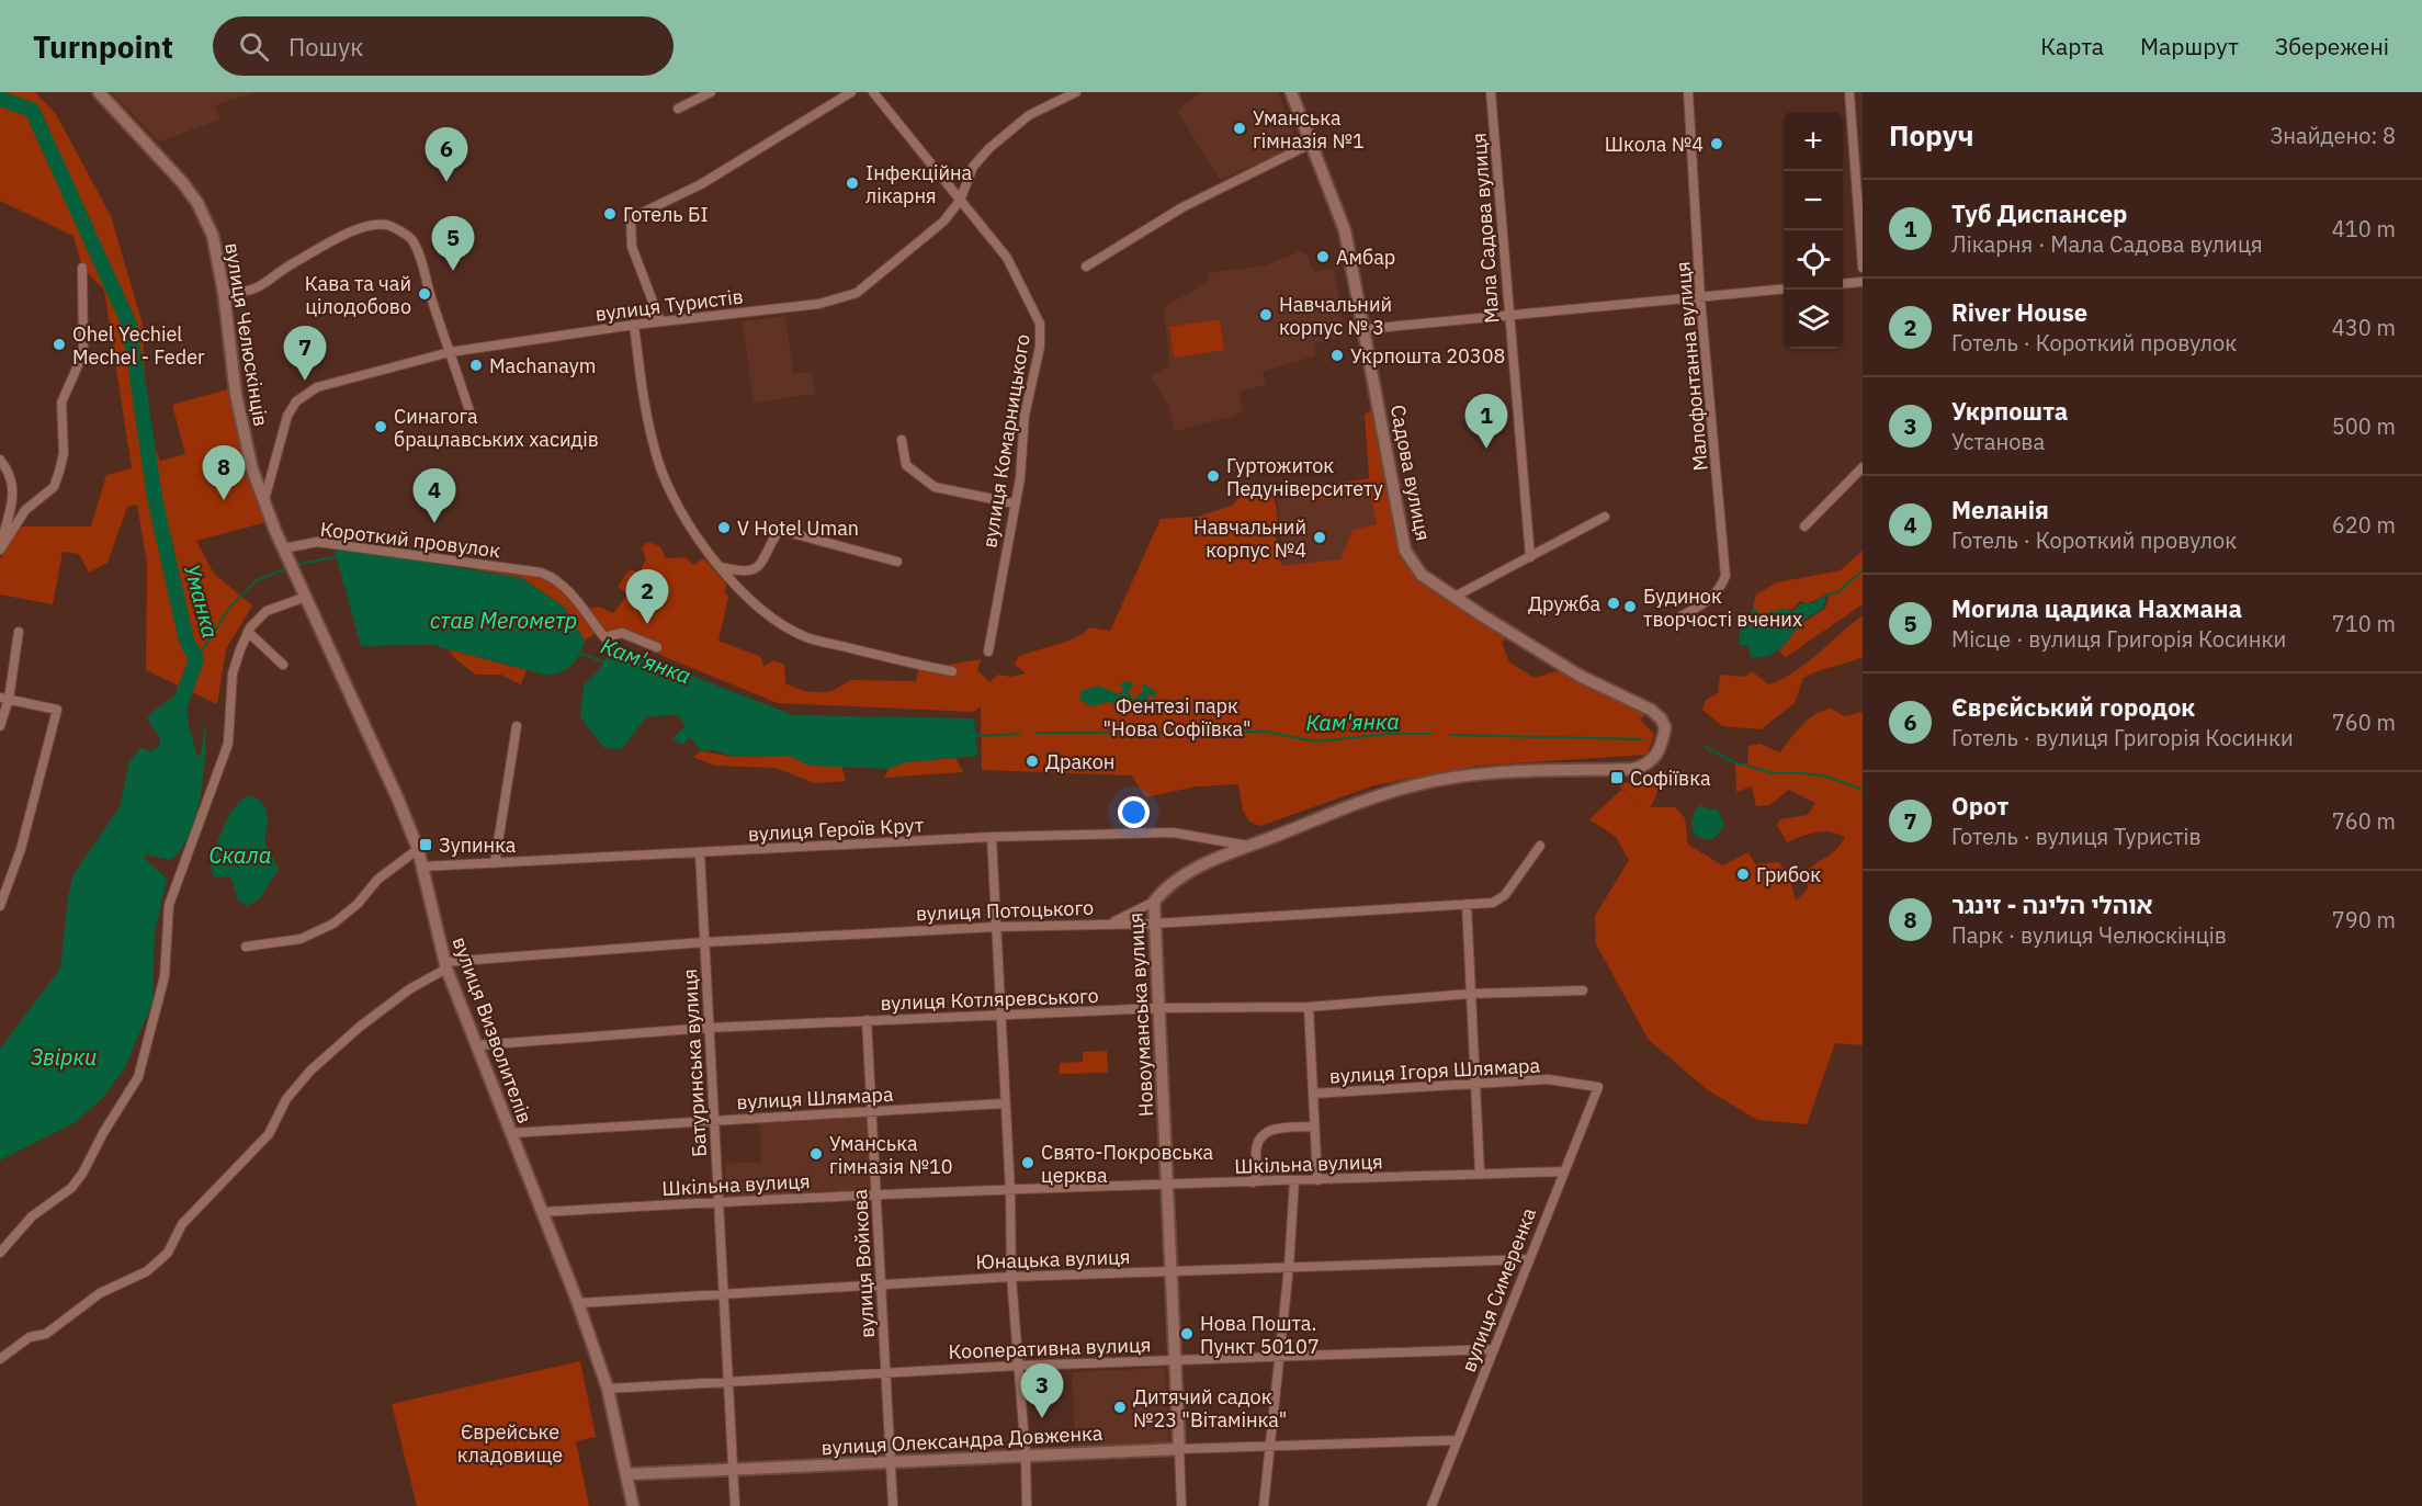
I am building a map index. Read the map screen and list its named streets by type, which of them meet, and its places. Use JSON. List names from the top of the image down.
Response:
{
  "streets": {
    "street": [
      "Мала Садова вулиця",
      "вулиця Туристів",
      "вулиця Челюскінців",
      "Малофонтанна вулиця",
      "вулиця Комарницького",
      "Садова вулиця",
      "Короткий провулок",
      "вулиця Героїв Крут",
      "вулиця Потоцького",
      "вулиця Котляревського",
      "Новоуманська вулиця",
      "вулиця Визволителів",
      "Батуринська вулиця",
      "вулиця Ігоря Шлямара",
      "вулиця Шлямара",
      "Шкільна вулиця",
      "Юнацька вулиця",
      "вулиця Войкова",
      "вулиця Симеренка",
      "Кооперативна вулиця",
      "вулиця Олександра Довженка"
    ]
  },
  "crossings": [
    ["вулиця Туристів", "вулиця Челюскінців"],
    ["вулиця Туристів", "вулиця Комарницького"],
    ["вулиця Туристів", "вулиця Визволителів"],
    ["вулиця Челюскінців", "вулиця Визволителів"],
    ["Садова вулиця", "Новоуманська вулиця"],
    ["Короткий провулок", "вулиця Визволителів"],
    ["вулиця Героїв Крут", "Новоуманська вулиця"],
    ["вулиця Героїв Крут", "вулиця Визволителів"],
    ["вулиця Героїв Крут", "Батуринська вулиця"],
    ["вулиця Потоцького", "Новоуманська вулиця"],
    ["вулиця Потоцького", "вулиця Визволителів"],
    ["вулиця Потоцького", "Батуринська вулиця"],
    ["вулиця Котляревського", "Новоуманська вулиця"],
    ["вулиця Котляревського", "вулиця Визволителів"],
    ["вулиця Котляревського", "Батуринська вулиця"],
    ["вулиця Котляревського", "вулиця Войкова"],
    ["Новоуманська вулиця", "Шкільна вулиця"],
    ["Новоуманська вулиця", "Юнацька вулиця"],
    ["Новоуманська вулиця", "Кооперативна вулиця"],
    ["Новоуманська вулиця", "вулиця Олександра Довженка"],
    ["вулиця Визволителів", "вулиця Шлямара"],
    ["вулиця Визволителів", "Шкільна вулиця"],
    ["вулиця Визволителів", "Юнацька вулиця"],
    ["вулиця Визволителів", "Кооперативна вулиця"],
    ["вулиця Визволителів", "вулиця Олександра Довженка"],
    ["Батуринська вулиця", "вулиця Шлямара"],
    ["Батуринська вулиця", "Шкільна вулиця"],
    ["Батуринська вулиця", "Юнацька вулиця"],
    ["Батуринська вулиця", "Кооперативна вулиця"],
    ["Батуринська вулиця", "вулиця Олександра Довженка"],
    ["вулиця Ігоря Шлямара", "вулиця Симеренка"],
    ["вулиця Шлямара", "вулиця Войкова"],
    ["Шкільна вулиця", "вулиця Войкова"],
    ["Шкільна вулиця", "вулиця Симеренка"],
    ["Юнацька вулиця", "вулиця Войкова"],
    ["Юнацька вулиця", "вулиця Симеренка"],
    ["вулиця Войкова", "Кооперативна вулиця"],
    ["вулиця Войкова", "вулиця Олександра Довженка"],
    ["вулиця Симеренка", "Кооперативна вулиця"],
    ["вулиця Симеренка", "вулиця Олександра Довженка"]
  ],
  "water": [
    "Уманка",
    "став Мегометр",
    "Кам'янка",
    "Скала",
    "Звірки"
  ],
  "parks": ["Фентезі парк \"Нова Софіївка\"", "Єврейське кладовище"],
  "places": {
    "other": [
      "Уманська гімназія №1",
      "Школа №4",
      "Інфекційна лікарня",
      "Готель БІ",
      "Амбар",
      "Кава та чай цілодобово",
      "Навчальний корпус № 3",
      "Ohel Yechiel Mechel - Feder",
      "Укрпошта 20308",
      "Machanaym",
      "Синагога брацлавських хасидів",
      "Гуртожиток Педуніверситету",
      "V Hotel Uman",
      "Навчальний корпус №4",
      "Дружба",
      "Будинок творчості вчених",
      "Дракон",
      "Грибок",
      "Уманська гімназія №10",
      "Свято-Покровська церква",
      "Нова Пошта. Пункт 50107",
      "Дитячий садок №23 \"Вітамінка\""
    ],
    "transit": ["Софіївка", "Зупинка"]
  },
  "page": {
    "header": "Turnpoint",
    "search": "Пошук",
    "nav": ["Карта", "Маршрут", "Збережені"],
    "heading": ["Поруч", "Знайдено: 8"],
    "map_buttons": ["+", "−"],
    "pins": [
      "6",
      "5",
      "7",
      "1",
      "8",
      "4",
      "2",
      "3"
    ],
    "list": [
      {
        "mark": "1",
        "name": "Туб Диспансер",
        "note": "Лікарня · Мала Садова вулиця",
        "value": "410 m"
      },
      {
        "mark": "2",
        "name": "River House",
        "note": "Готель · Короткий провулок",
        "value": "430 m"
      },
      {
        "mark": "3",
        "name": "Укрпошта",
        "note": "Установа",
        "value": "500 m"
      },
      {
        "mark": "4",
        "name": "Меланія",
        "note": "Готель · Короткий провулок",
        "value": "620 m"
      },
      {
        "mark": "5",
        "name": "Могила цадика Нахмана",
        "note": "Місце · вулиця Григорія Косинки",
        "value": "710 m"
      },
      {
        "mark": "6",
        "name": "Єврєйський городок",
        "note": "Готель · вулиця Григорія Косинки",
        "value": "760 m"
      },
      {
        "mark": "7",
        "name": "Орот",
        "note": "Готель · вулиця Туристів",
        "value": "760 m"
      },
      {
        "mark": "8",
        "name": "אוהלי הלינה - זינגר",
        "note": "Парк · вулиця Челюскінців",
        "value": "790 m"
      }
    ]
  }
}
